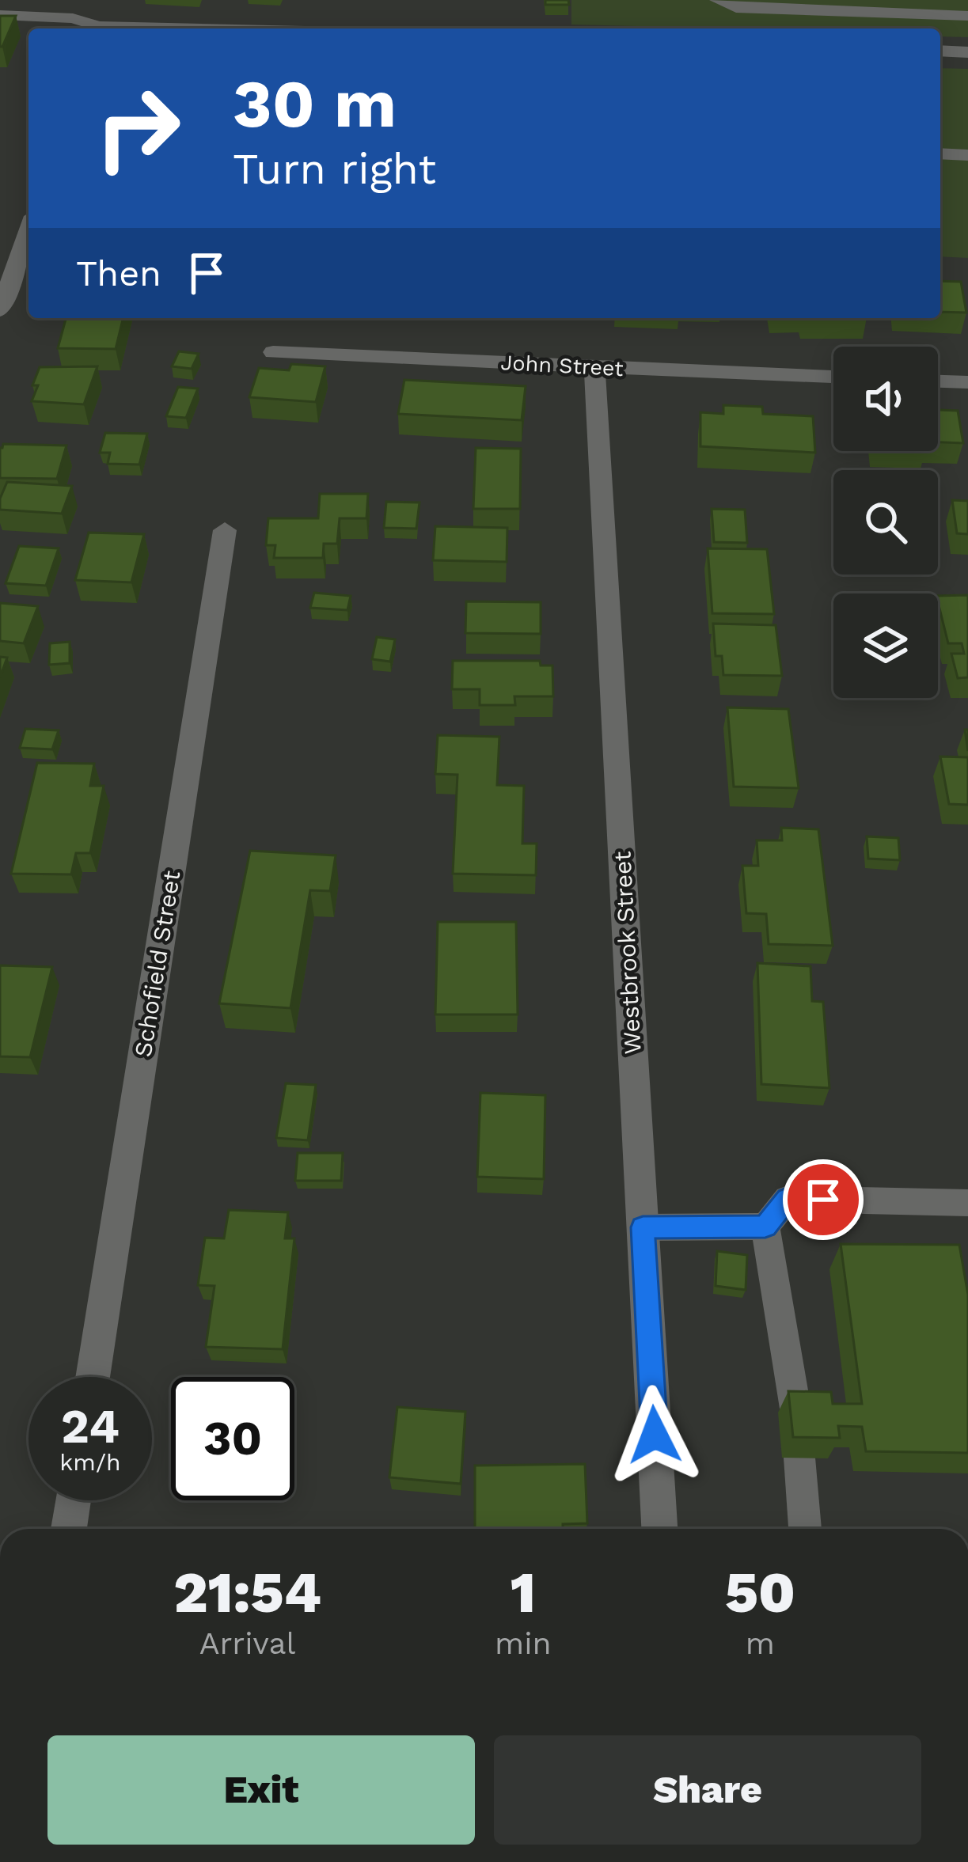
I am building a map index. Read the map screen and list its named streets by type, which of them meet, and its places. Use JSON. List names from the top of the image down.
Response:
{
  "streets": {
    "street": ["John Street", "Westbrook Street", "Schofield Street"]
  },
  "crossings": [
    ["John Street", "Westbrook Street"]
  ],
  "page": {
    "turn": ["30 m", "Turn right"],
    "then": "Then",
    "speed": "24 km/h",
    "limit": "30",
    "eta": [
      "21:54",
      "Arrival",
      "1",
      "min",
      "50",
      "m"
    ],
    "buttons": ["Exit", "Share"]
  }
}
